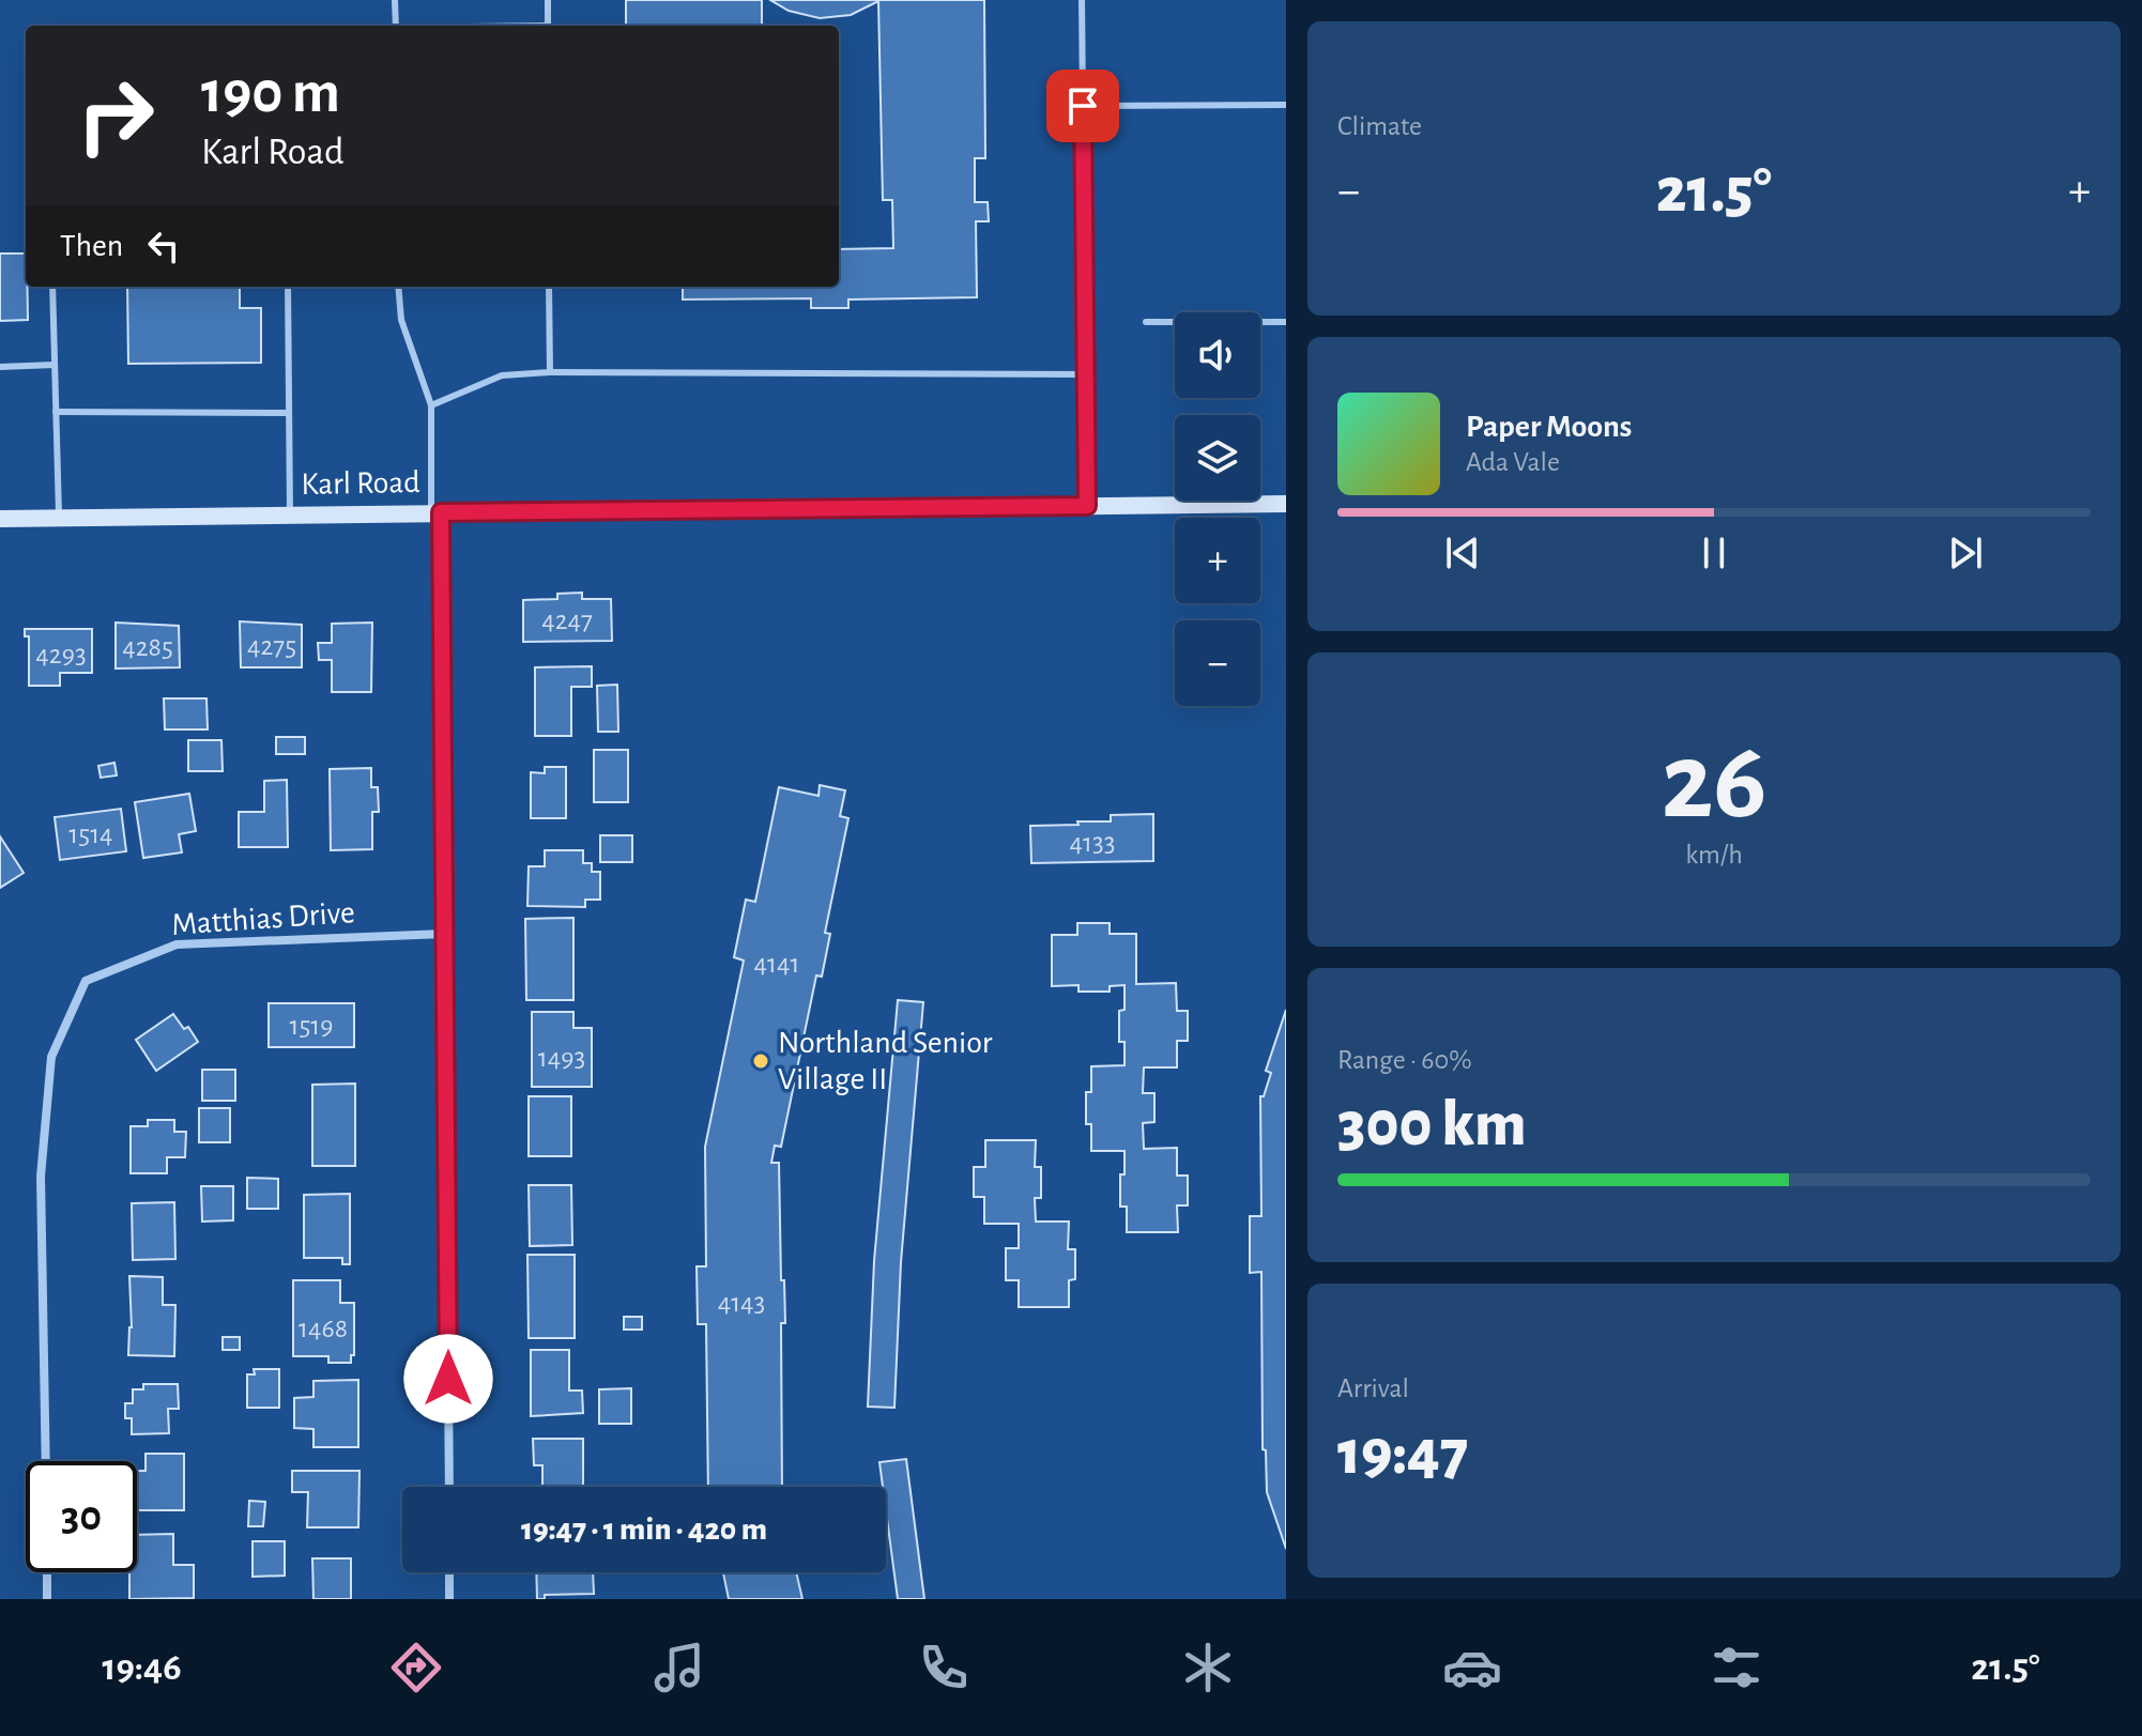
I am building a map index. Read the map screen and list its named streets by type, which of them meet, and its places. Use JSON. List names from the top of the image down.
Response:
{
  "streets": {
    "main road": ["Karl Road"],
    "street": ["Matthias Drive"]
  },
  "places": ["Northland Senior Village II"],
  "house_numbers": [
    "4247",
    "4275",
    "4285",
    "4293",
    "1514",
    "4133",
    "4141",
    "1519",
    "1493",
    "4143",
    "1468"
  ],
  "page": {
    "tile": [
      "Climate",
      ["26", "km/h"],
      ["Range · 60%", "300 km"],
      ["Arrival", "19:47"]
    ],
    "turn": ["190 m", "Karl Road"],
    "heat": ["−", "21.5°", "+"],
    "then": "Then",
    "map_buttons": ["+", "−"],
    "song": ["Paper Moons", "Ada Vale"],
    "limit": "30",
    "trip": "19:47 · 1 min · 420 m",
    "tabs": ["19:46", "21.5°"]
  }
}
